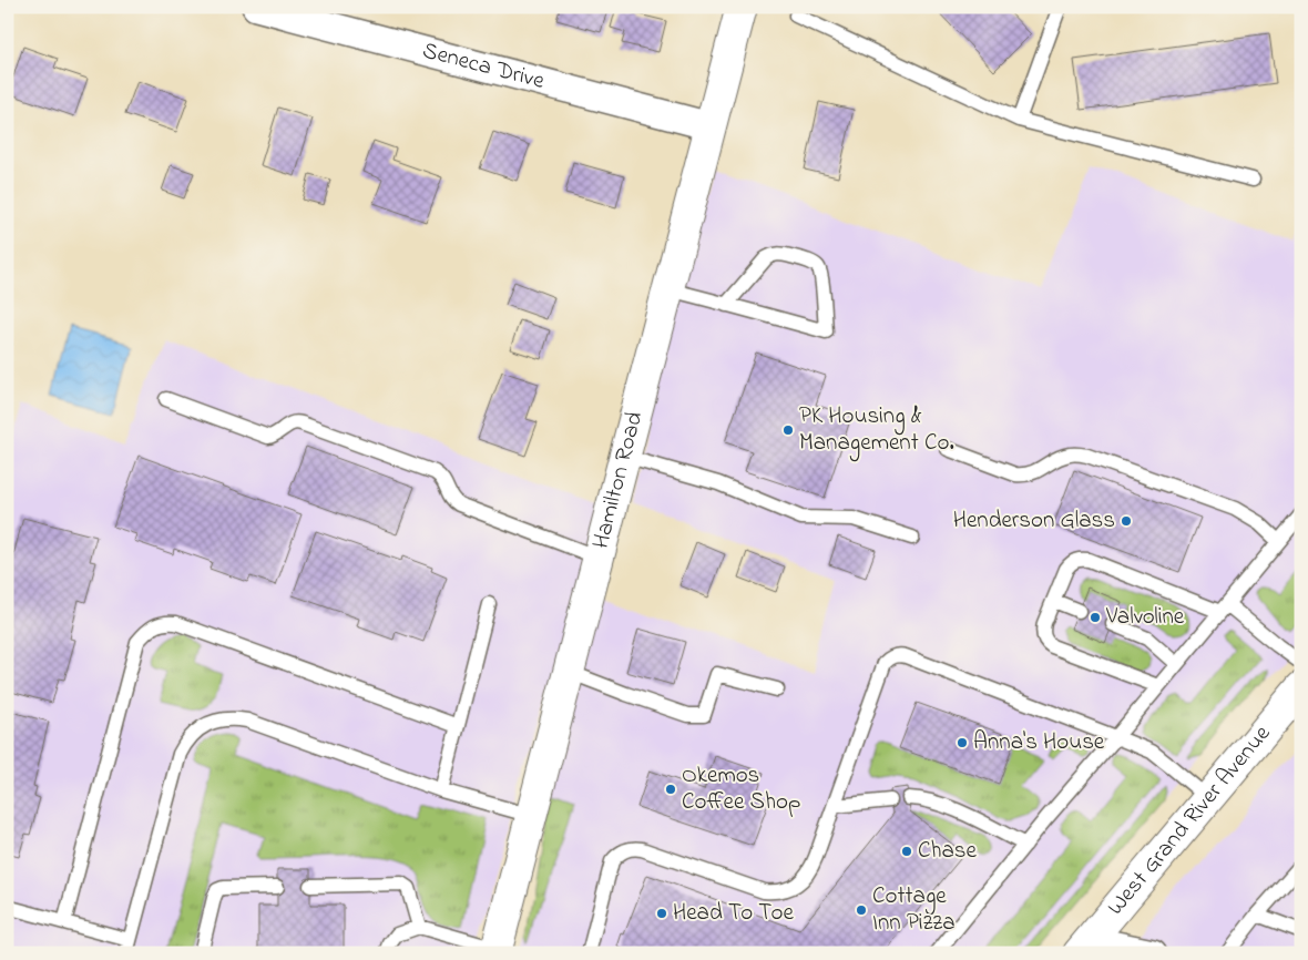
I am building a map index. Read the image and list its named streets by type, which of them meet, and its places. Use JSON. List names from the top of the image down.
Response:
{
  "streets": {
    "street": ["Seneca Drive", "Hamilton Road", "West Grand River Avenue"]
  },
  "crossings": [
    ["Seneca Drive", "Hamilton Road"]
  ],
  "places": [
    "PK Housing & Management Co.",
    "Henderson Glass",
    "Valvoline",
    "Anna's House",
    "Okemos Coffee Shop",
    "Chase",
    "Cottage Inn Pizza",
    "Head To Toe"
  ]
}
